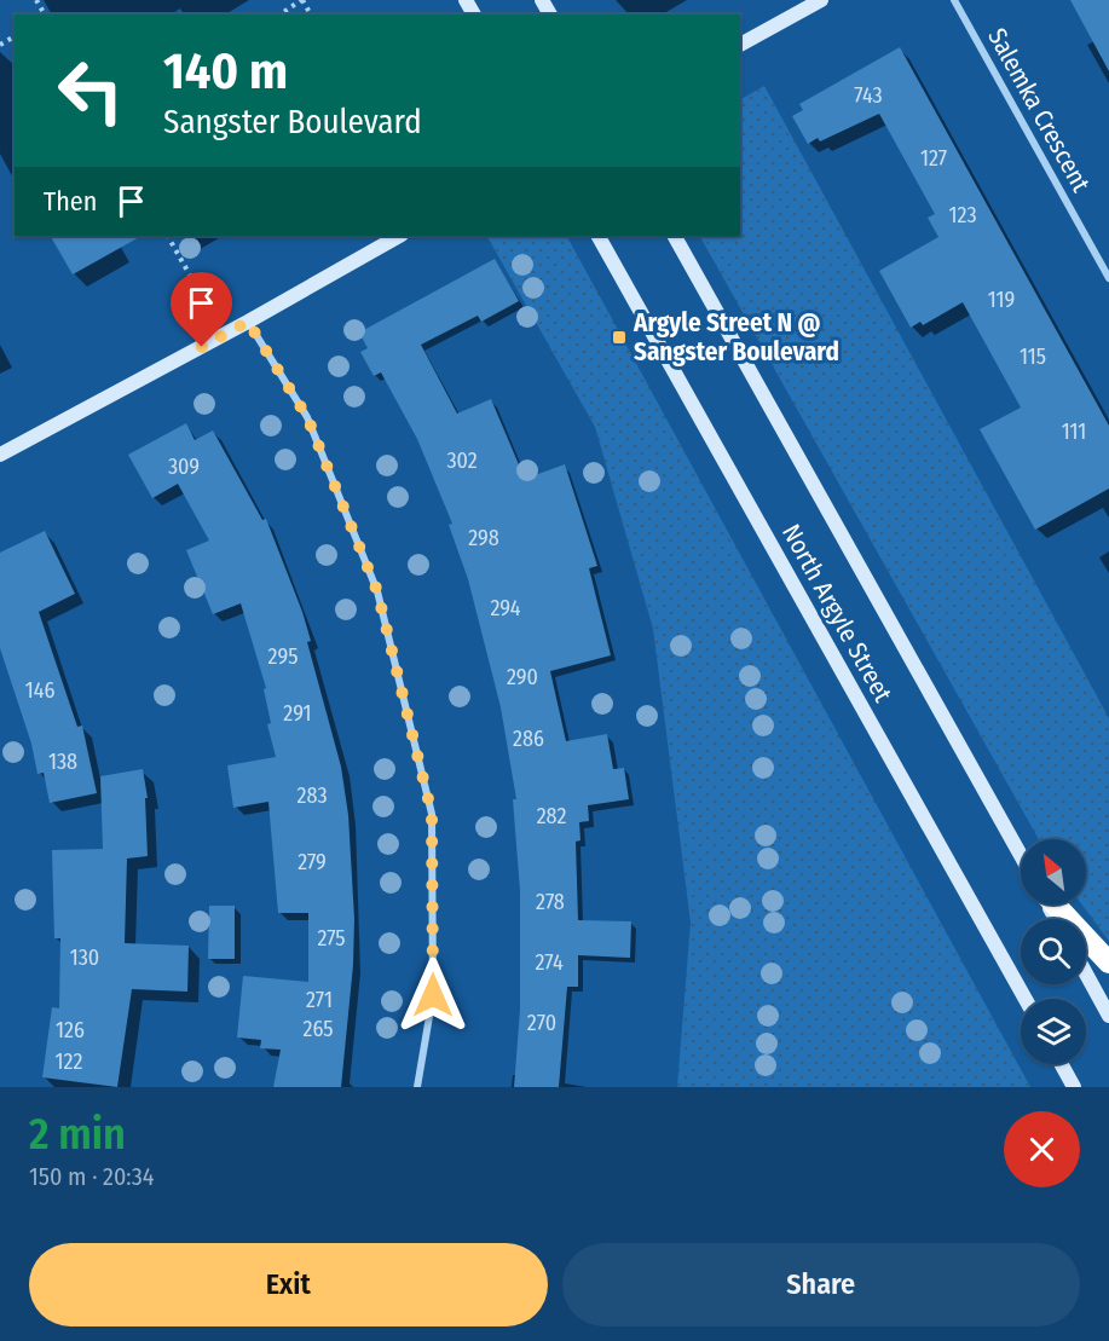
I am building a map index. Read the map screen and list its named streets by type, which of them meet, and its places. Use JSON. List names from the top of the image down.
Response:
{
  "streets": {
    "street": ["Salemka Crescent", "North Argyle Street"]
  },
  "places": {
    "transit": ["Argyle Street N @ Sangster Boulevard"]
  },
  "house_numbers": [
    "743",
    "127",
    "123",
    "119",
    "115",
    "111",
    "302",
    "309",
    "298",
    "294",
    "295",
    "290",
    "146",
    "291",
    "286",
    "138",
    "283",
    "282",
    "279",
    "278",
    "275",
    "130",
    "274",
    "271",
    "270",
    "265",
    "126",
    "122"
  ],
  "north": "top left",
  "page": {
    "turn": ["140 m", "Sangster Boulevard"],
    "then": "Then",
    "heading": ["2 min", "150 m · 20:34"],
    "buttons": ["Exit", "Share"]
  }
}
